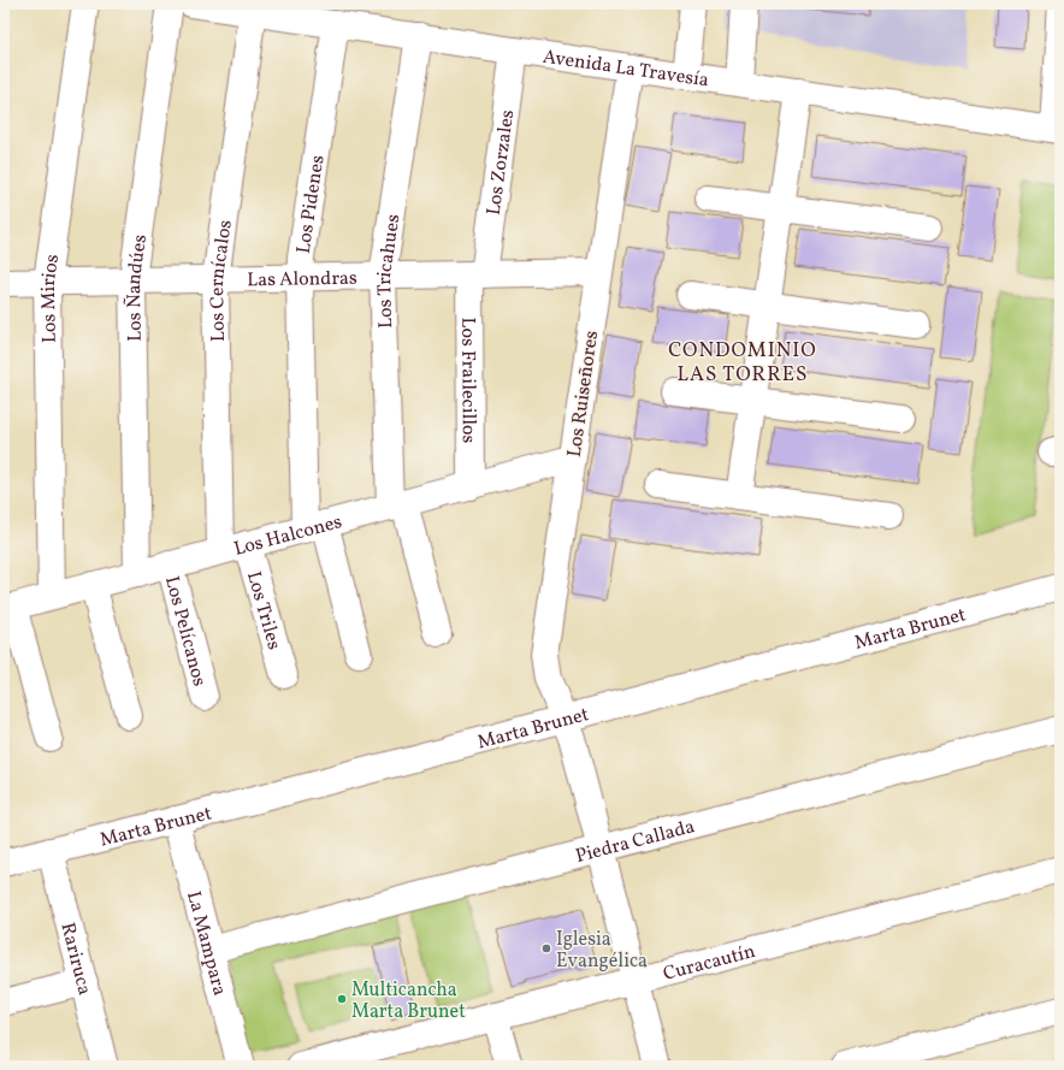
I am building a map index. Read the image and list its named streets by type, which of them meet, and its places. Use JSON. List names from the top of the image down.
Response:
{
  "streets": {
    "street": [
      "Avenida La Travesía",
      "Los Zorzales",
      "Los Pidenes",
      "Los Tricahues",
      "Las Alondras",
      "Los Cernícalos",
      "Los Ñandúes",
      "Los Mirios",
      "Los Frailecillos",
      "Los Ruiseñores",
      "Los Halcones",
      "Los Triles",
      "Marta Brunet",
      "Los Pelícanos",
      "Piedra Callada",
      "La Mampara",
      "Rariruca",
      "Curacautín"
    ]
  },
  "crossings": [
    ["Avenida La Travesía", "Los Zorzales"],
    ["Avenida La Travesía", "Los Pidenes"],
    ["Avenida La Travesía", "Los Tricahues"],
    ["Avenida La Travesía", "Los Cernícalos"],
    ["Avenida La Travesía", "Los Ruiseñores"],
    ["Los Zorzales", "Las Alondras"],
    ["Los Zorzales", "Los Frailecillos"],
    ["Los Pidenes", "Las Alondras"],
    ["Los Pidenes", "Los Halcones"],
    ["Los Tricahues", "Las Alondras"],
    ["Los Tricahues", "Los Halcones"],
    ["Las Alondras", "Los Cernícalos"],
    ["Las Alondras", "Los Ñandúes"],
    ["Las Alondras", "Los Mirios"],
    ["Las Alondras", "Los Frailecillos"],
    ["Las Alondras", "Los Ruiseñores"],
    ["Los Cernícalos", "Los Halcones"],
    ["Los Ñandúes", "Los Halcones"],
    ["Los Mirios", "Los Halcones"],
    ["Los Frailecillos", "Los Halcones"],
    ["Los Ruiseñores", "Los Halcones"],
    ["Los Ruiseñores", "Marta Brunet"],
    ["Los Ruiseñores", "Piedra Callada"],
    ["Los Ruiseñores", "Curacautín"],
    ["Los Halcones", "Los Triles"],
    ["Los Halcones", "Los Pelícanos"],
    ["Marta Brunet", "La Mampara"],
    ["Marta Brunet", "Rariruca"],
    ["Piedra Callada", "La Mampara"]
  ],
  "districts": ["CONDOMINIO LAS TORRES"],
  "places": ["Iglesia Evangélica", "Multicancha Marta Brunet"]
}
